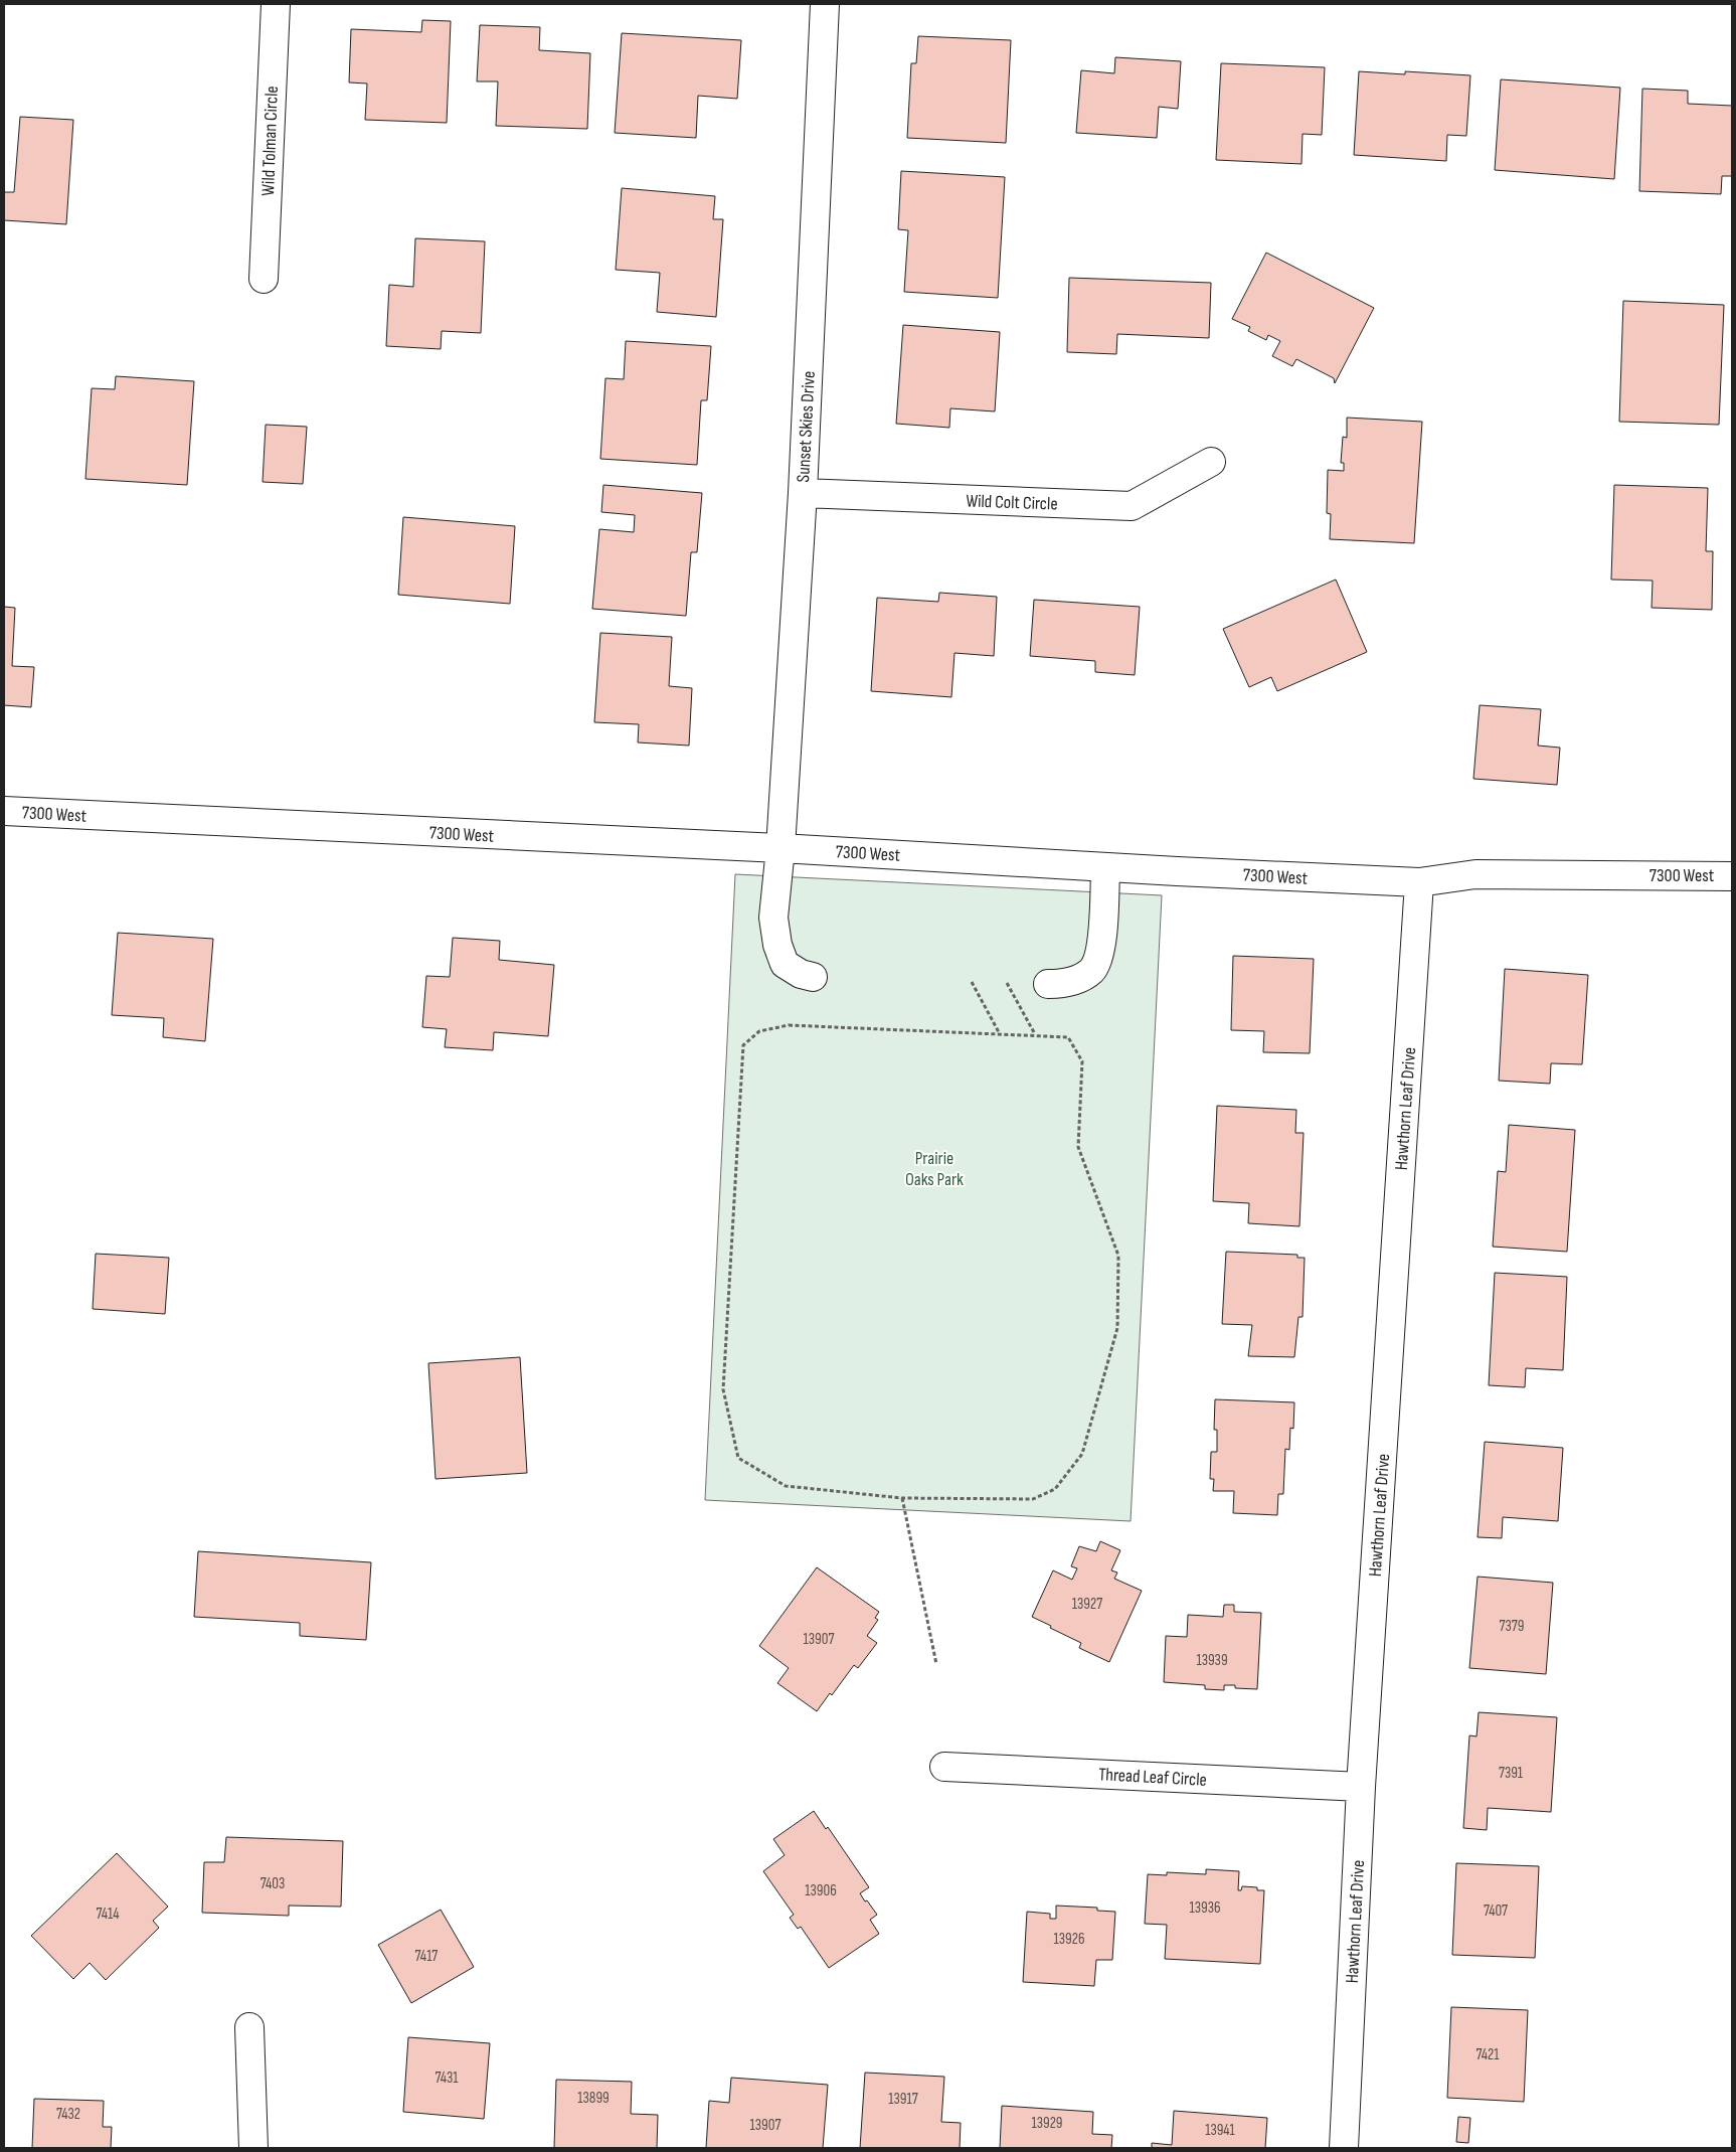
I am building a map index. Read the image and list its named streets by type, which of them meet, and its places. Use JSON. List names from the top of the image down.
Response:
{
  "streets": {
    "street": [
      "Wild Tolman Circle",
      "Sunset Skies Drive",
      "Wild Colt Circle",
      "7300 West",
      "Hawthorn Leaf Drive",
      "Thread Leaf Circle"
    ]
  },
  "crossings": [
    ["Sunset Skies Drive", "Wild Colt Circle"],
    ["Sunset Skies Drive", "7300 West"],
    ["7300 West", "Hawthorn Leaf Drive"],
    ["Hawthorn Leaf Drive", "Thread Leaf Circle"]
  ],
  "parks": ["Prairie Oaks Park"],
  "house_numbers": [
    "13927",
    "7379",
    "13907",
    "13939",
    "7391",
    "7403",
    "13906",
    "13936",
    "7407",
    "7414",
    "13926",
    "7417",
    "7421",
    "7431",
    "13899",
    "13917",
    "7432",
    "13929",
    "13907",
    "13941"
  ]
}
